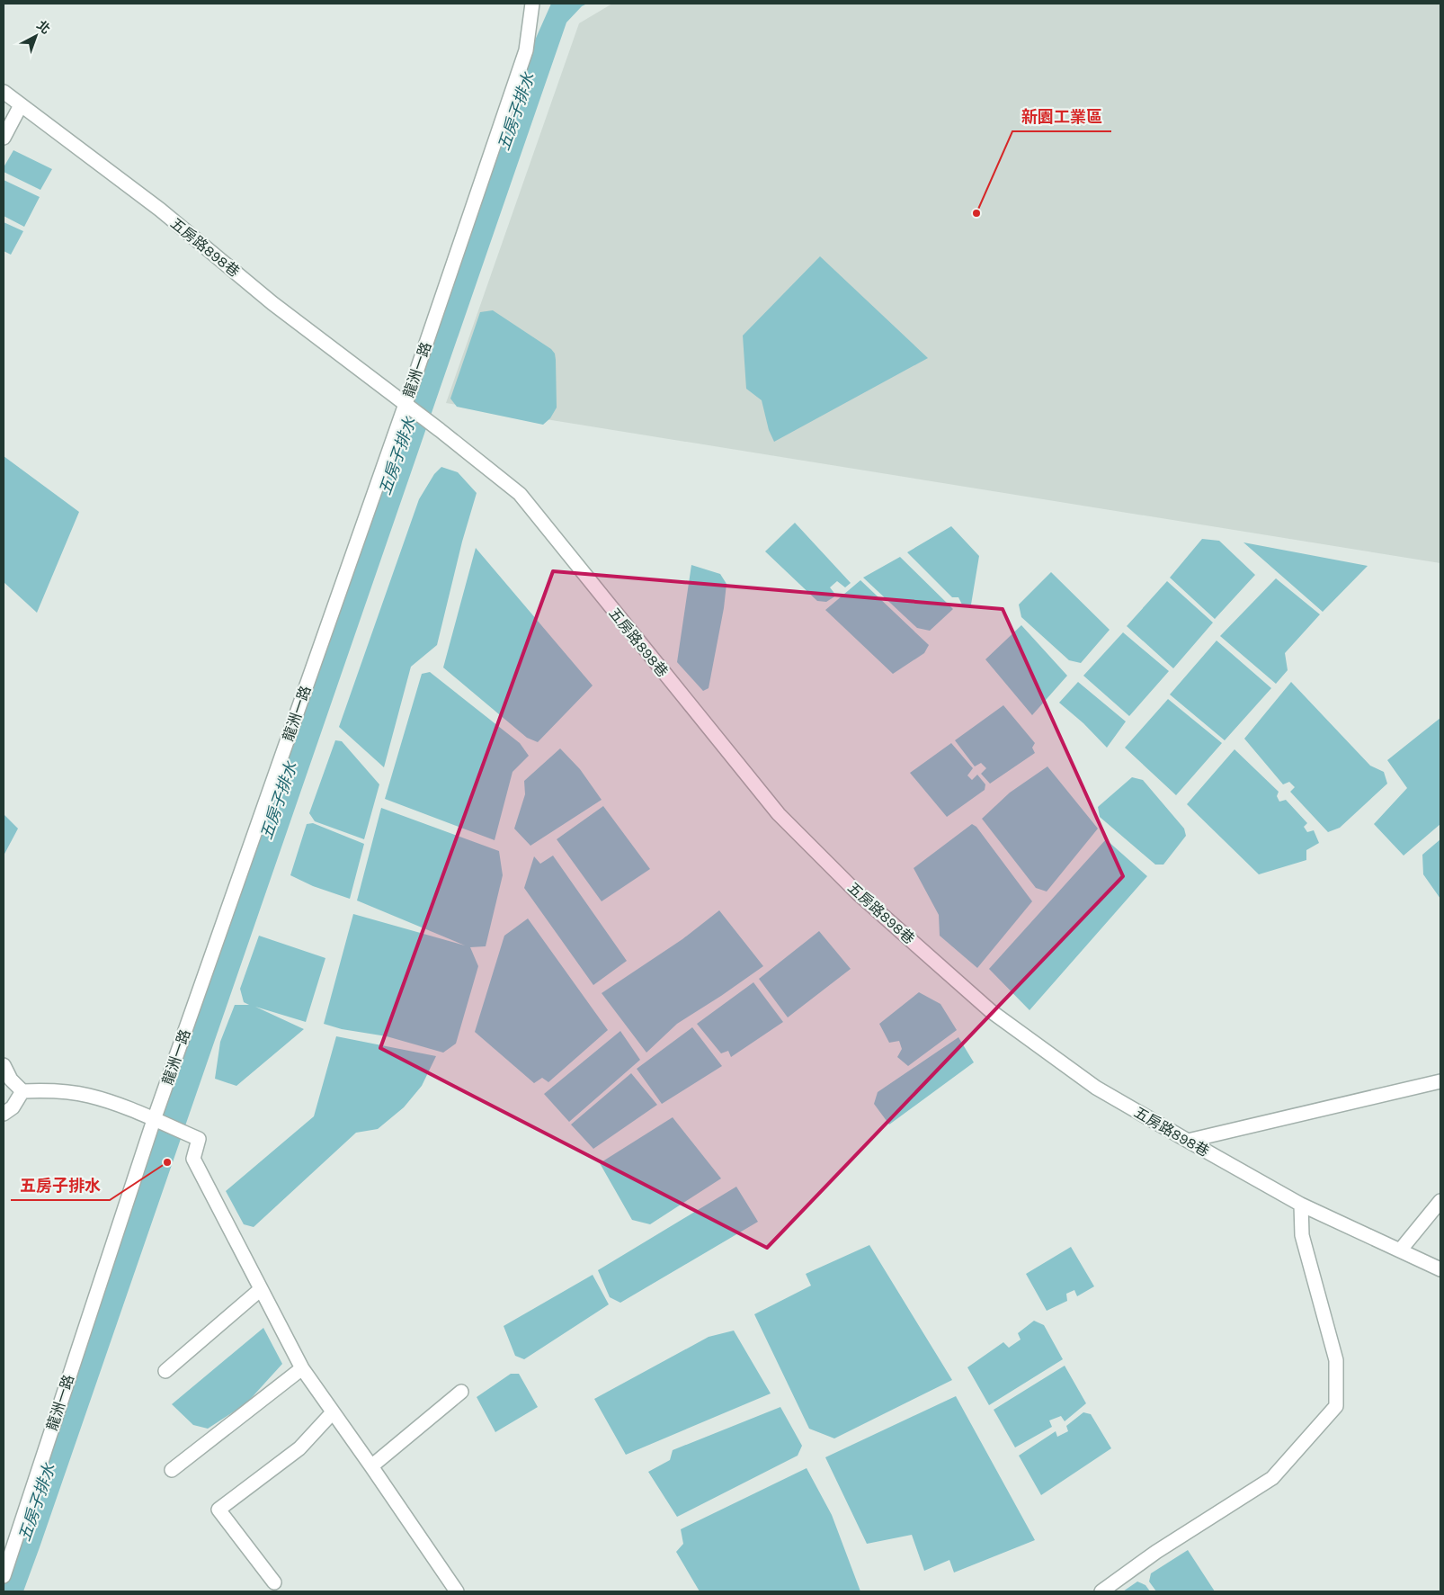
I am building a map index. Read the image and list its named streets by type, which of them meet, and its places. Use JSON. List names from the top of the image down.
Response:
{
  "streets": {
    "street": ["五房路898巷", "龍洲一路"]
  },
  "crossings": [
    ["五房路898巷", "龍洲一路"]
  ],
  "water": ["五房子排水"],
  "places": ["新園工業區", "五房子排水"],
  "north": "top right"
}
